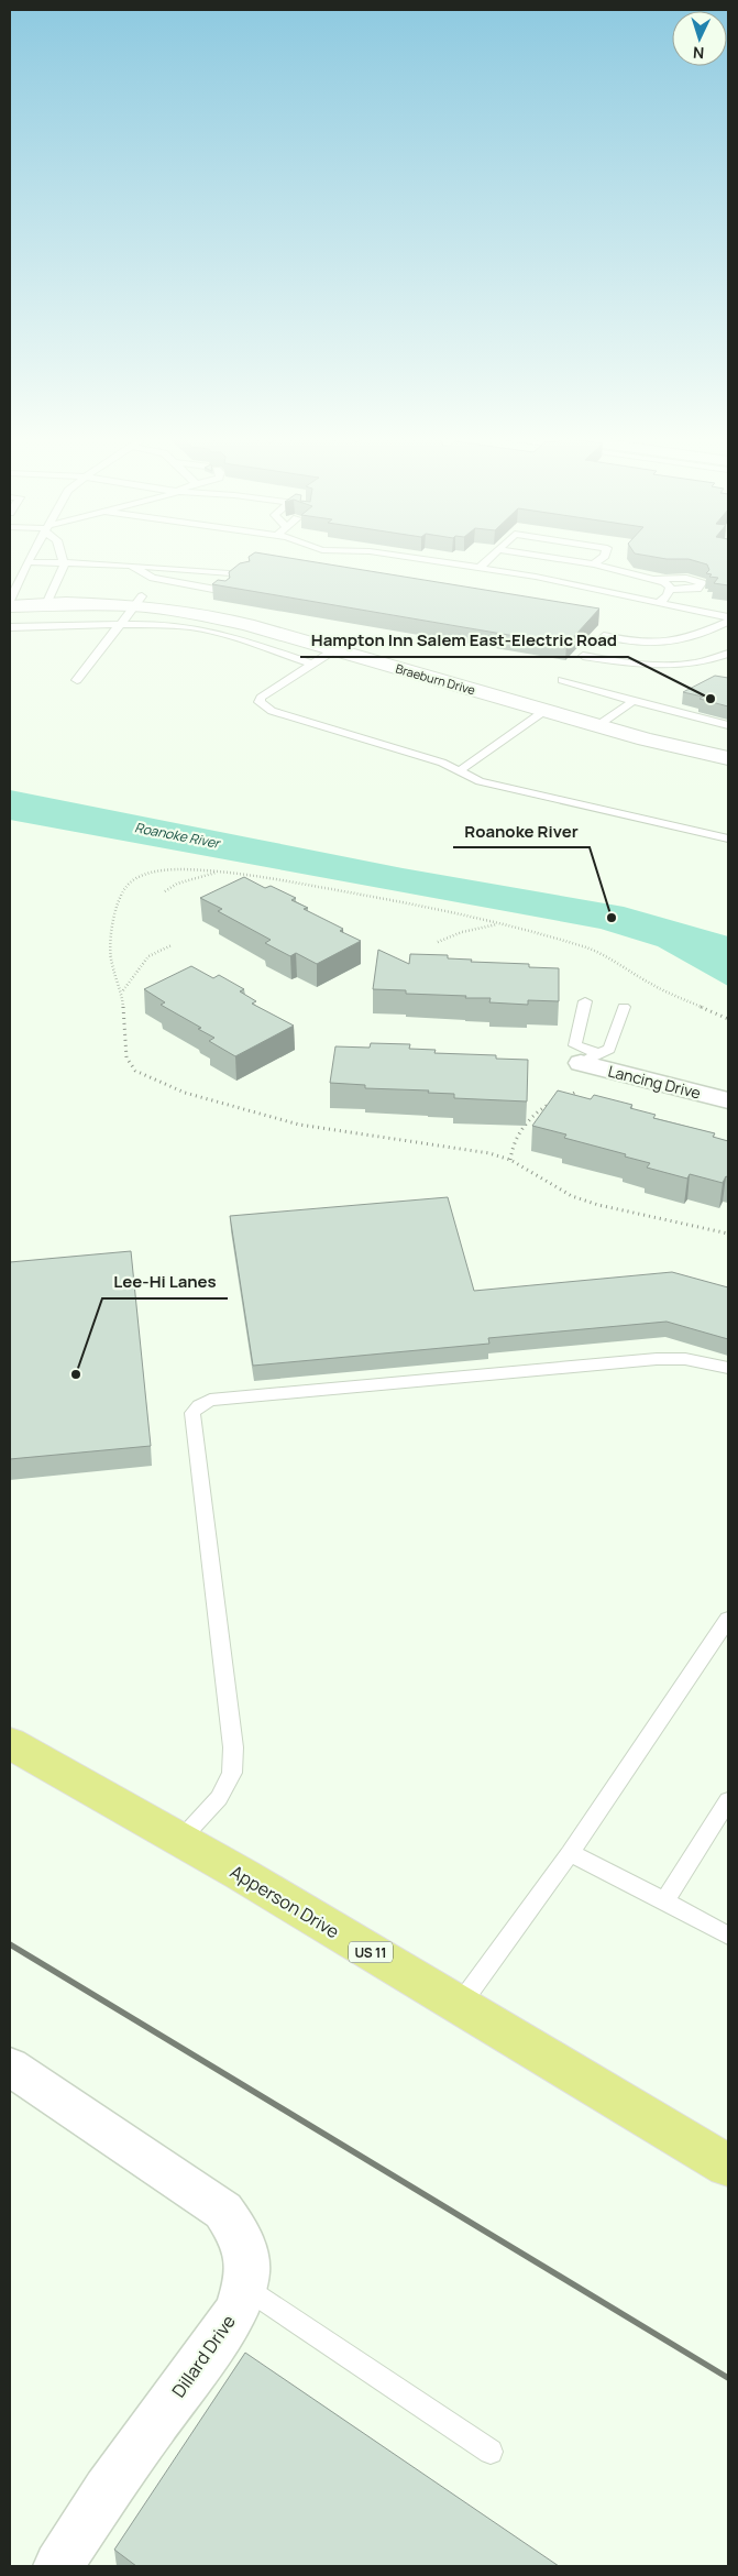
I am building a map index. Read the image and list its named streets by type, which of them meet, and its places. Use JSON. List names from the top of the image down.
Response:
{
  "streets": {
    "main road": ["Apperson Drive", "US 11"],
    "street": ["Braeburn Drive", "Lancing Drive", "Dillard Drive"]
  },
  "water": ["Roanoke River"],
  "places": ["Hampton Inn Salem East-Electric Road", "Roanoke River", "Lee-Hi Lanes"],
  "north": "bottom"
}
